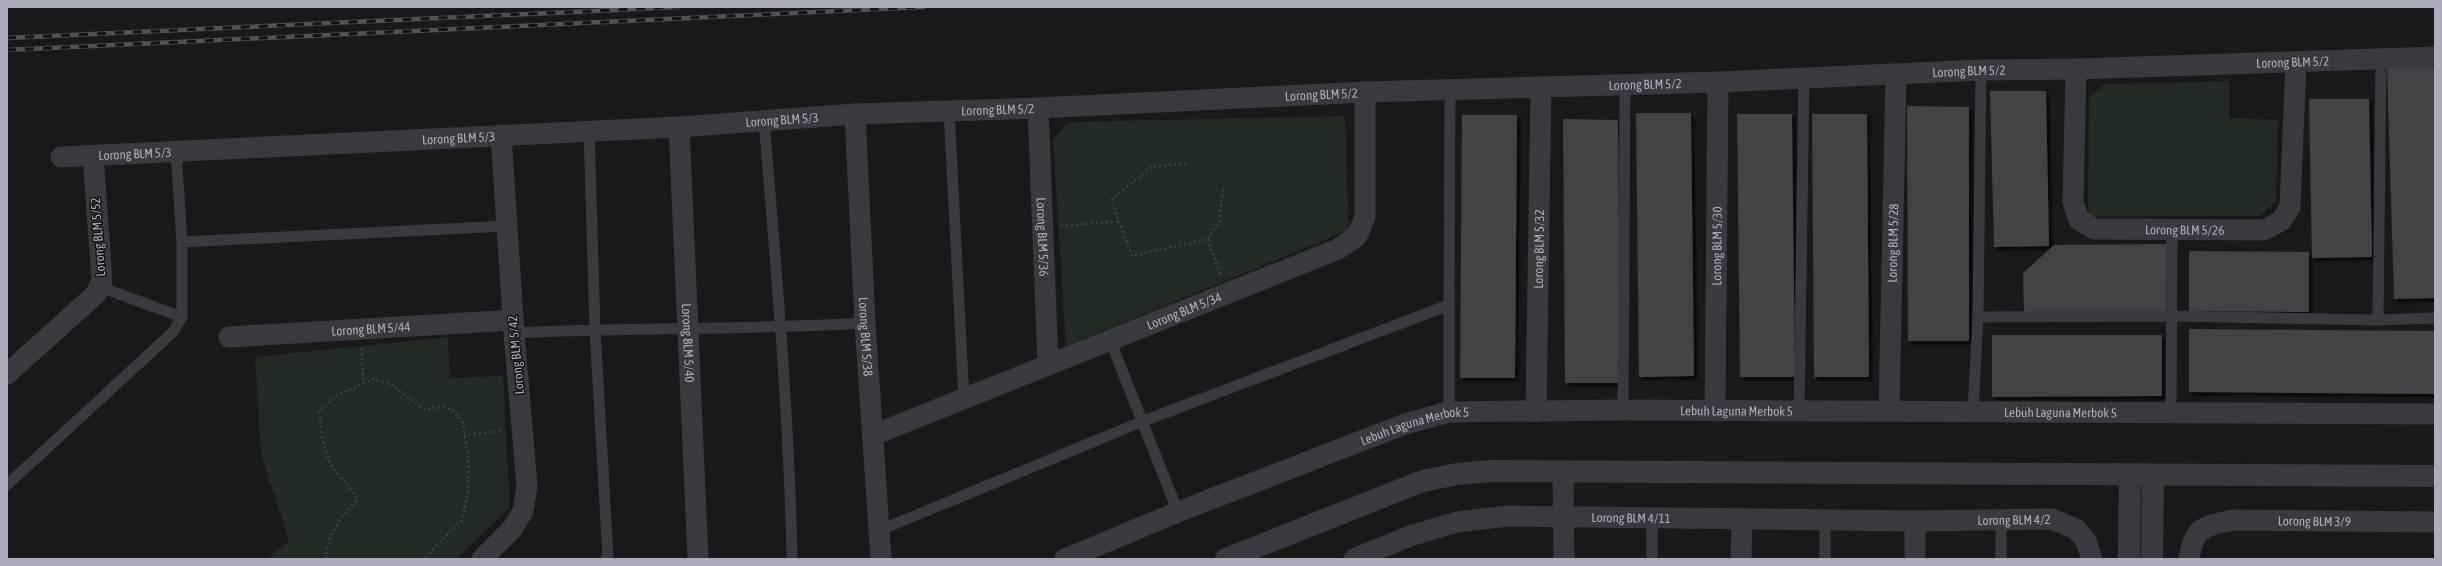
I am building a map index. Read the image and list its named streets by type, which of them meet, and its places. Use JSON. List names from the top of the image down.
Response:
{
  "streets": {
    "street": [
      "Lorong BLM 5/2",
      "Lorong BLM 5/3",
      "Lorong BLM 5/26",
      "Lorong BLM 5/52",
      "Lorong BLM 5/36",
      "Lorong BLM 5/28",
      "Lorong BLM 5/30",
      "Lorong BLM 5/32",
      "Lorong BLM 5/34",
      "Lorong BLM 5/44",
      "Lorong BLM 5/38",
      "Lorong BLM 5/40",
      "Lorong BLM 5/42",
      "Lebuh Laguna Merbok 5",
      "Lorong BLM 4/11",
      "Lorong BLM 4/2",
      "Lorong BLM 3/9"
    ]
  },
  "crossings": [
    ["Lorong BLM 5/2", "Lorong BLM 5/3"],
    ["Lorong BLM 5/2", "Lorong BLM 5/26"],
    ["Lorong BLM 5/2", "Lorong BLM 5/36"],
    ["Lorong BLM 5/2", "Lorong BLM 5/28"],
    ["Lorong BLM 5/2", "Lorong BLM 5/30"],
    ["Lorong BLM 5/2", "Lorong BLM 5/32"],
    ["Lorong BLM 5/2", "Lorong BLM 5/34"],
    ["Lorong BLM 5/2", "Lorong BLM 5/38"],
    ["Lorong BLM 5/3", "Lorong BLM 5/52"],
    ["Lorong BLM 5/3", "Lorong BLM 5/38"],
    ["Lorong BLM 5/3", "Lorong BLM 5/40"],
    ["Lorong BLM 5/3", "Lorong BLM 5/42"],
    ["Lorong BLM 5/36", "Lorong BLM 5/34"],
    ["Lorong BLM 5/28", "Lebuh Laguna Merbok 5"],
    ["Lorong BLM 5/30", "Lebuh Laguna Merbok 5"],
    ["Lorong BLM 5/32", "Lebuh Laguna Merbok 5"],
    ["Lorong BLM 5/34", "Lorong BLM 5/38"],
    ["Lorong BLM 5/44", "Lorong BLM 5/42"],
    ["Lorong BLM 4/11", "Lorong BLM 4/2"]
  ]
}
